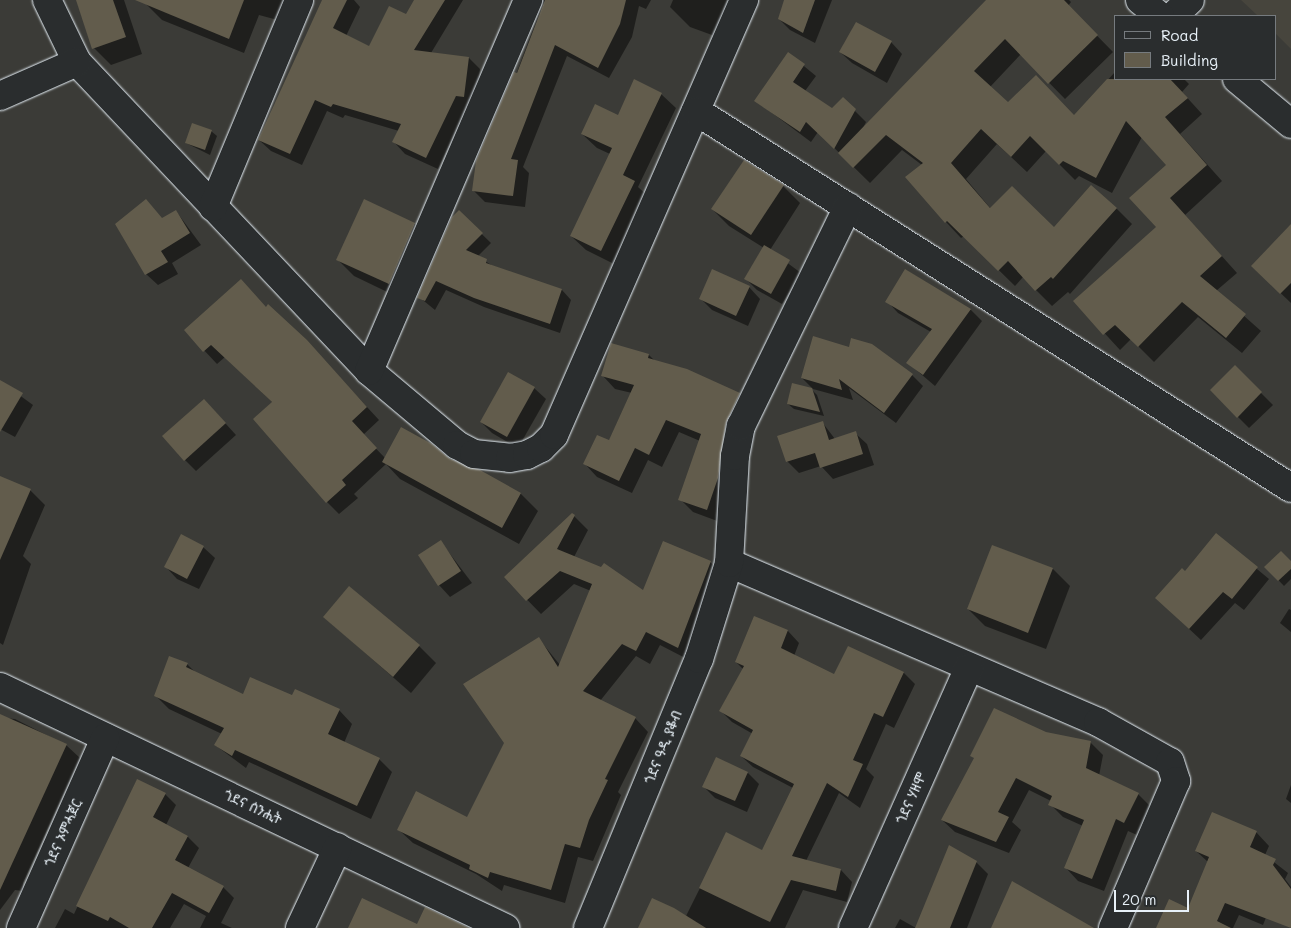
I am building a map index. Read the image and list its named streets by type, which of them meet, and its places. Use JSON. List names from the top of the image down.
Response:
{
  "streets": {
    "street": [
      "ጎደና ዓዲ ያቆብ",
      "ጎደና ሃዘሞ",
      "ጎደና ሰንሒት",
      "ጎደና ኦምሓጀር"
    ]
  },
  "crossings": [
    ["ጎደና ሰንሒት", "ጎደና ኦምሓጀር"]
  ],
  "legend": ["Road", "Building"],
  "scale_bar": "20 m"
}
